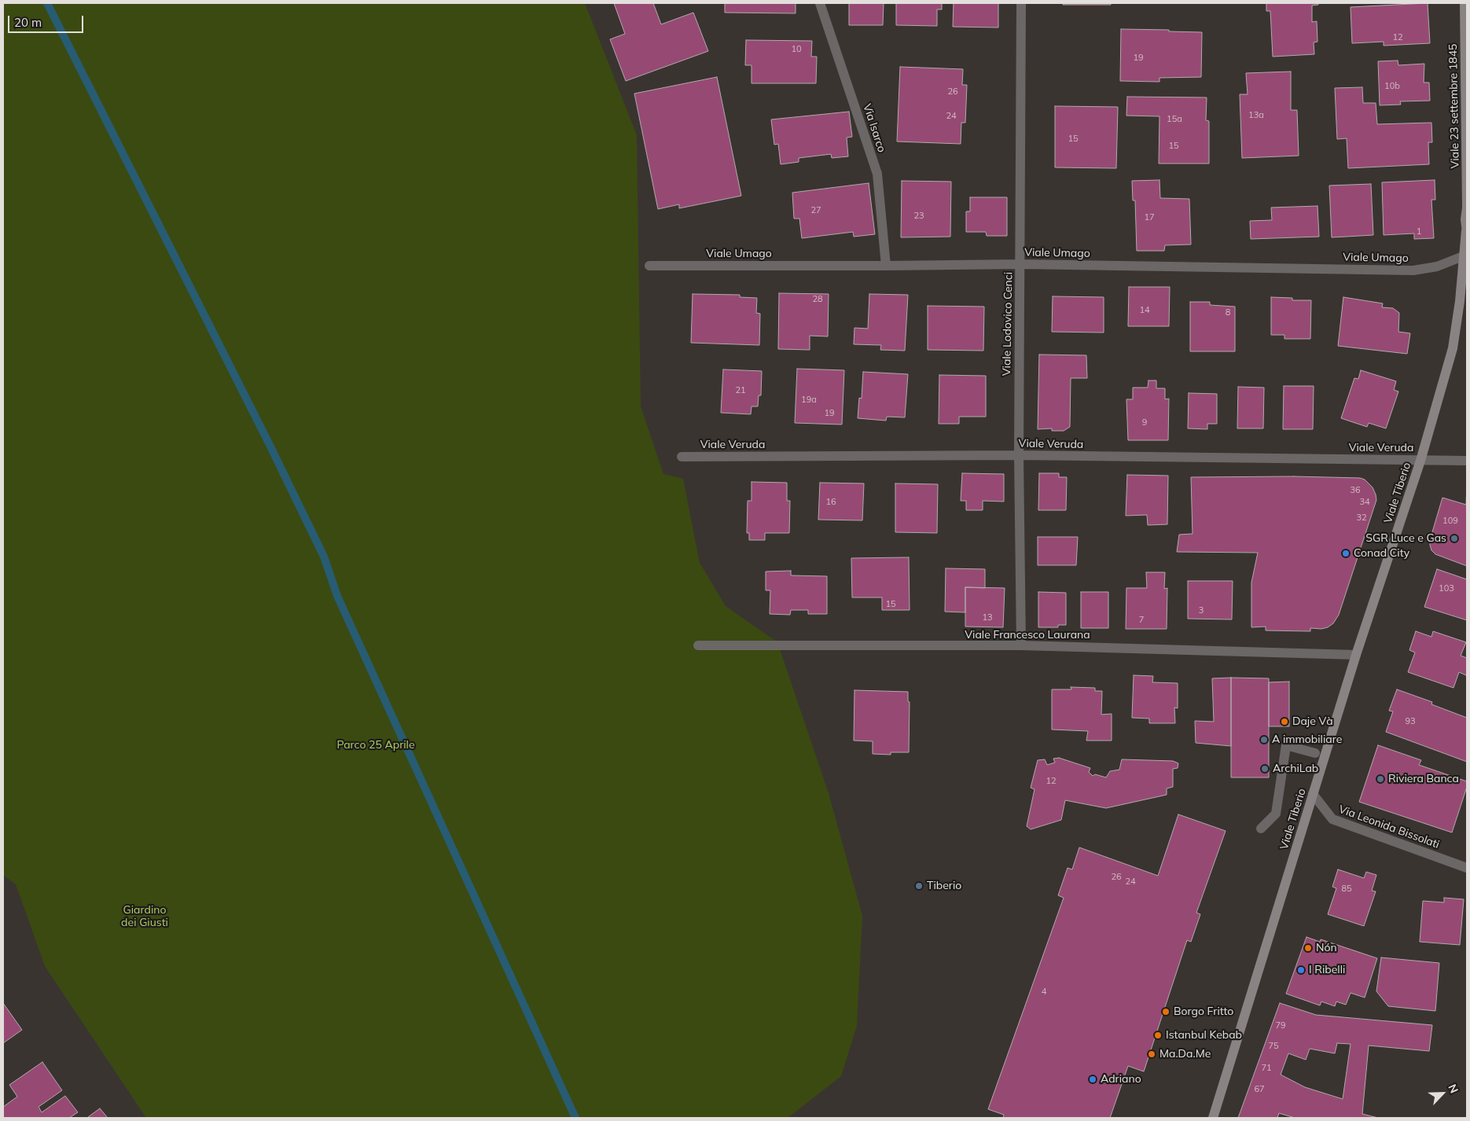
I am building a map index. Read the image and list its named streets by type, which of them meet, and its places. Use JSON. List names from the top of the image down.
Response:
{
  "streets": {
    "street": [
      "Viale 23 settembre 1845",
      "Via Isarco",
      "Viale Umago",
      "Viale Lodovico Cenci",
      "Viale Veruda",
      "Viale Tiberio",
      "Viale Francesco Laurana",
      "Via Leonida Bissolati"
    ]
  },
  "crossings": [
    ["Viale 23 settembre 1845", "Viale Umago"],
    ["Viale 23 settembre 1845", "Viale Tiberio"],
    ["Via Isarco", "Viale Umago"],
    ["Viale Umago", "Viale Lodovico Cenci"],
    ["Viale Lodovico Cenci", "Viale Veruda"],
    ["Viale Lodovico Cenci", "Viale Francesco Laurana"],
    ["Viale Veruda", "Viale Tiberio"],
    ["Viale Tiberio", "Viale Francesco Laurana"],
    ["Viale Tiberio", "Via Leonida Bissolati"]
  ],
  "parks": ["Parco 25 Aprile", "Giardino dei Giusti"],
  "places": [
    "SGR Luce e Gas",
    "Conad City",
    "Daje Và",
    "A immobiliare",
    "ArchiLab",
    "Riviera Banca",
    "Tiberio",
    "Nón",
    "I Ribelli",
    "Borgo Fritto",
    "Istanbul Kebab",
    "Ma.Da.Me",
    "Adriano"
  ],
  "house_numbers": [
    "12",
    "10",
    "19",
    "10b",
    "26",
    "13a",
    "24",
    "15a",
    "15",
    "15",
    "27",
    "23",
    "17",
    "1",
    "28",
    "14",
    "8",
    "21",
    "19a",
    "19",
    "9",
    "36",
    "16",
    "34",
    "32",
    "109",
    "103",
    "15",
    "3",
    "13",
    "7",
    "93",
    "12",
    "26",
    "24",
    "85",
    "4",
    "79",
    "75",
    "71",
    "67"
  ],
  "scale_bar": "20 m",
  "north": "top right"
}
